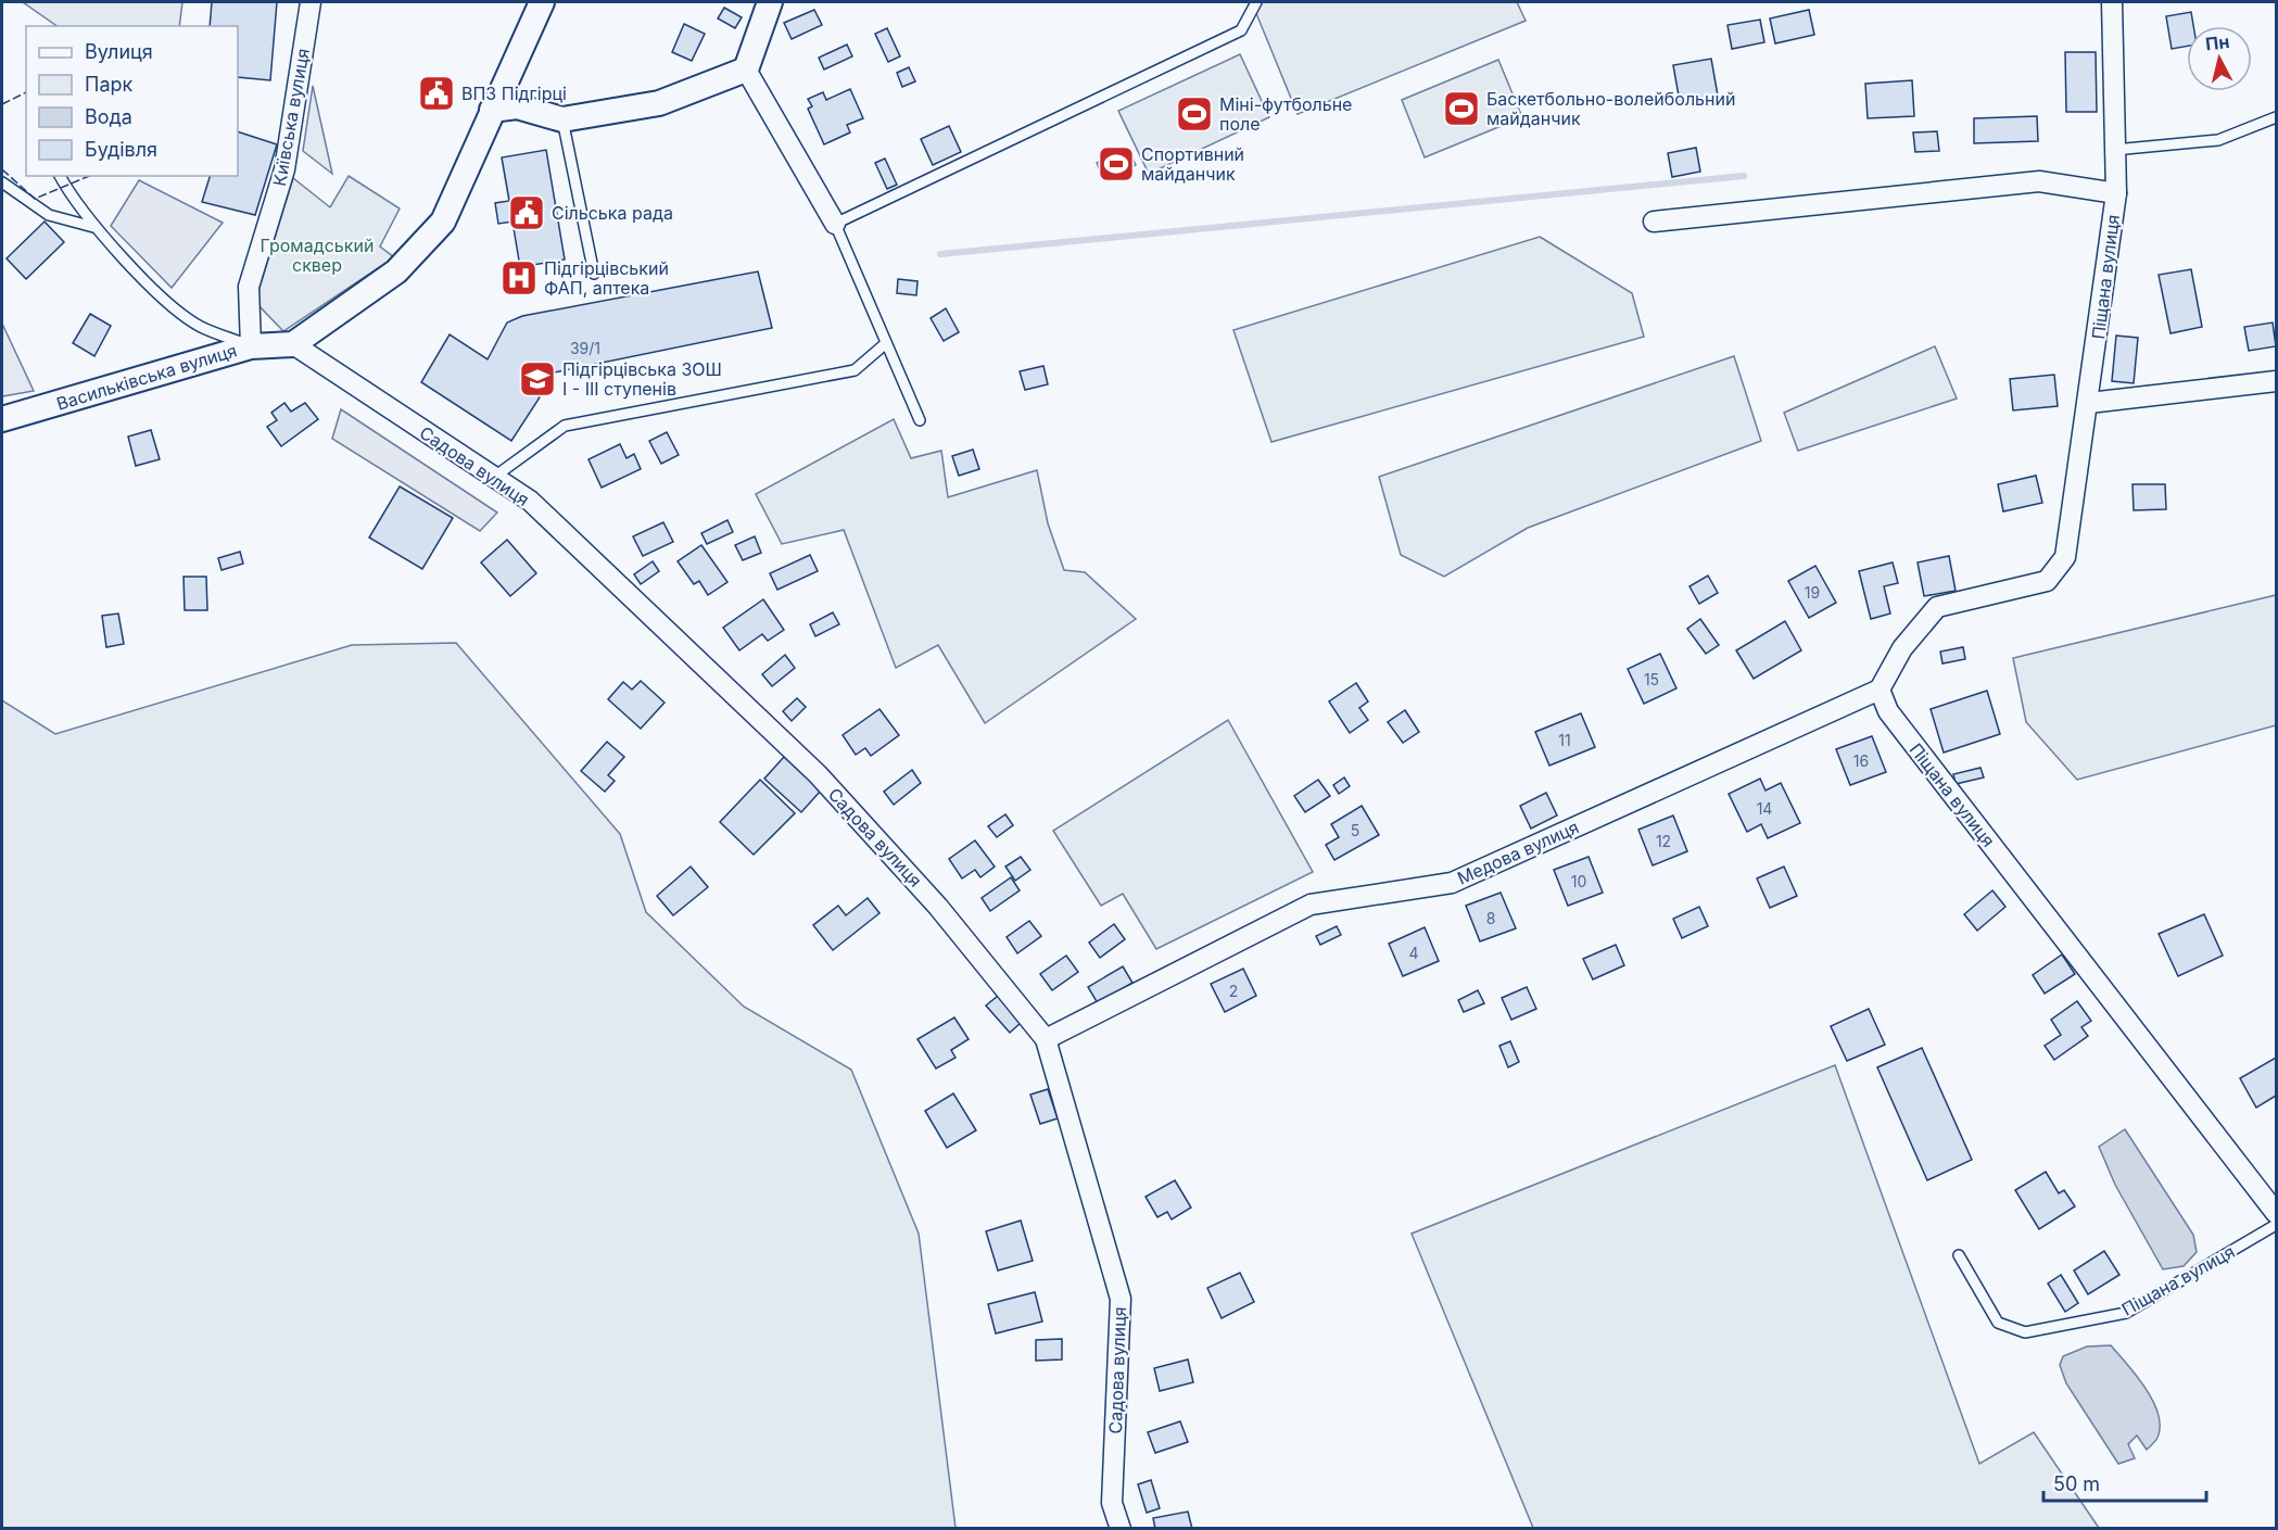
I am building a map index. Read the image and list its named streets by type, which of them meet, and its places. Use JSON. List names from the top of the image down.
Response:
{
  "streets": {
    "street": [
      "Київська вулиця",
      "Піщана вулиця",
      "Васильківська вулиця",
      "Садова вулиця",
      "Медова вулиця"
    ]
  },
  "crossings": [
    ["Київська вулиця", "Васильківська вулиця"],
    ["Піщана вулиця", "Медова вулиця"],
    ["Васильківська вулиця", "Садова вулиця"],
    ["Садова вулиця", "Медова вулиця"]
  ],
  "parks": ["Громадський сквер"],
  "places": {
    "public building": ["ВПЗ Підгірці", "Сільська рада"],
    "sports": ["Баскетбольно-волейбольний майданчик", "Міні-футбольне поле", "Спортивний майданчик"],
    "hospital": ["Підгірцівський ФАП, аптека"],
    "school or university": ["Підгірцівська ЗОШ І - ІІІ ступенів"]
  },
  "house_numbers": [
    "39/1",
    "19",
    "15",
    "11",
    "16",
    "14",
    "5",
    "12",
    "10",
    "8",
    "4",
    "2"
  ],
  "legend": [
    "Вулиця",
    "Парк",
    "Вода",
    "Будівля"
  ],
  "scale_bar": "50 m",
  "north": "top"
}
